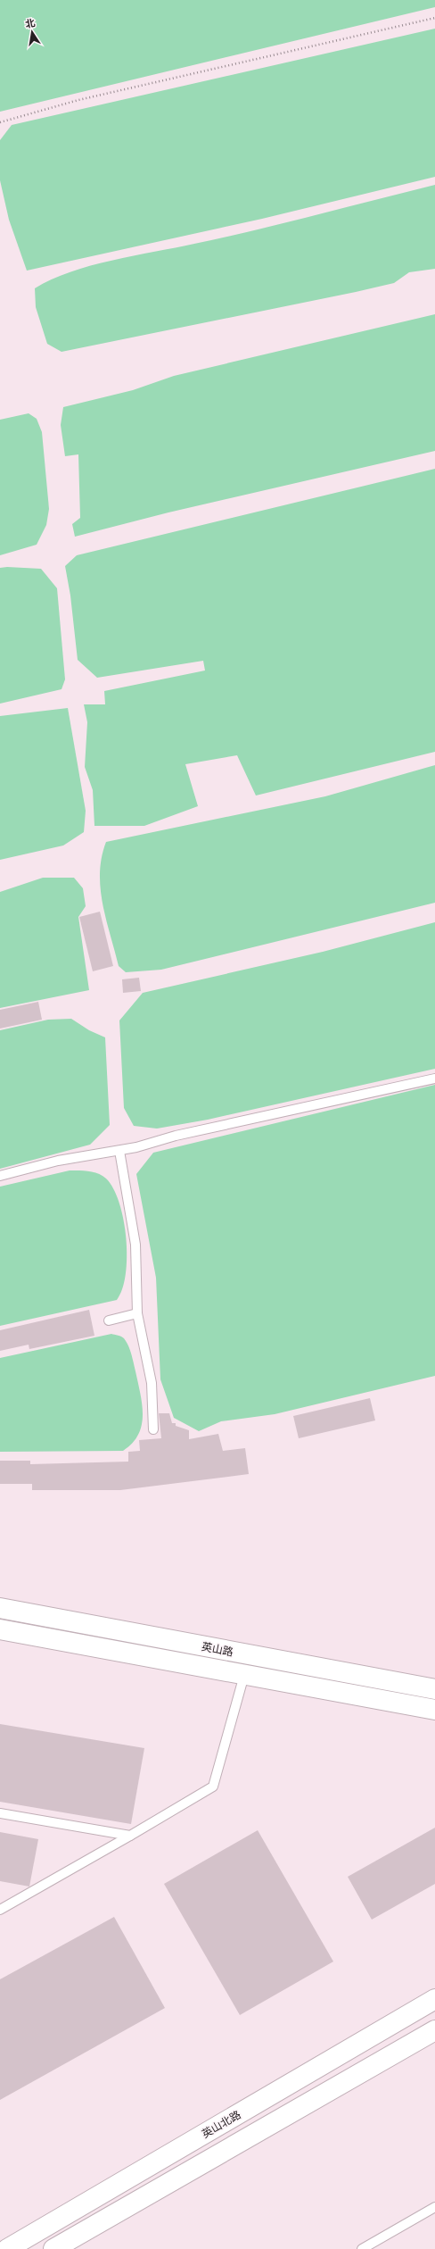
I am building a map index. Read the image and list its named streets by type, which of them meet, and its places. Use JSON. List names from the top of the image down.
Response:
{
  "streets": {
    "main road": ["英山路", "英山北路"]
  },
  "north": "top"
}
